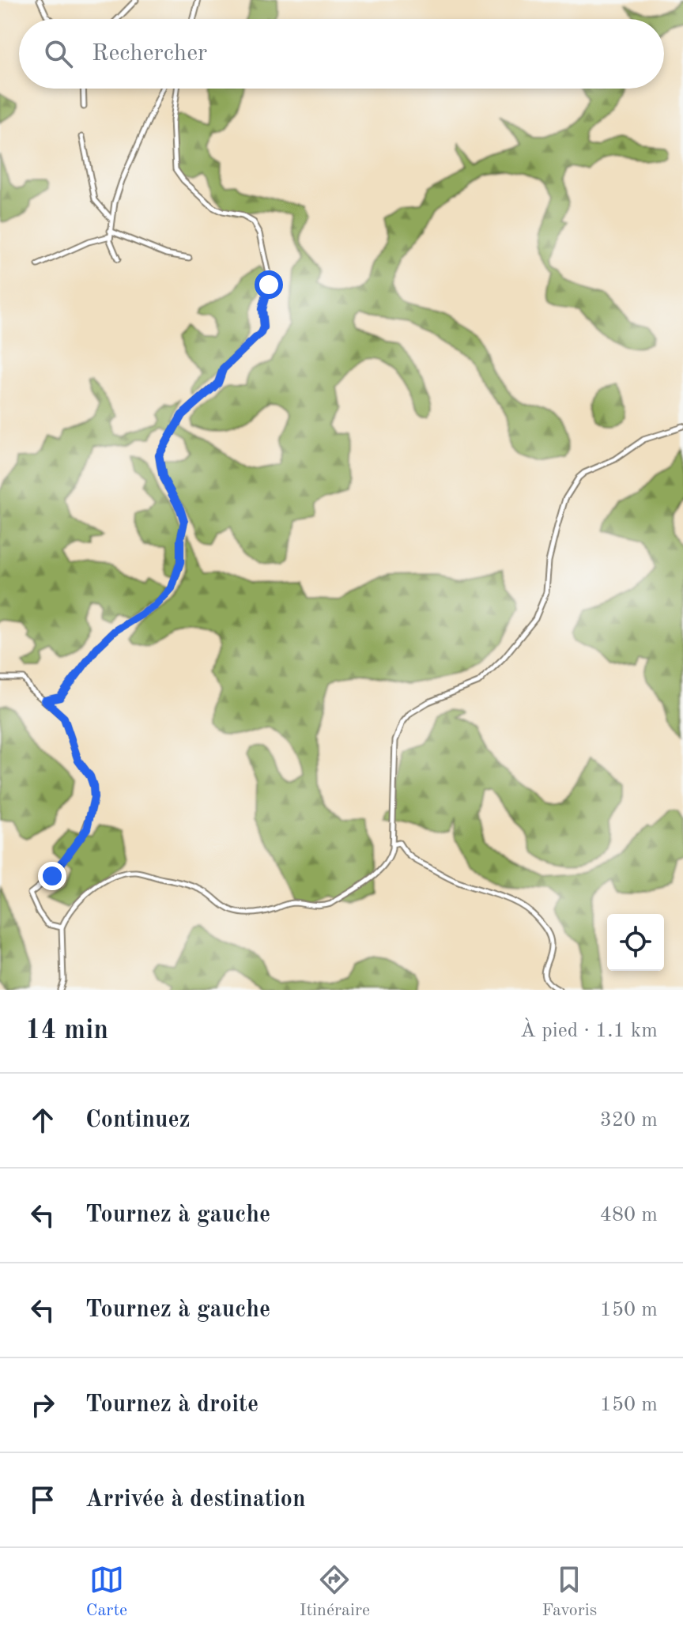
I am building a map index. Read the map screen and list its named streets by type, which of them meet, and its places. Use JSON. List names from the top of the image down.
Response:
{
  "page": {
    "search": "Rechercher",
    "heading": ["14 min", "À pied · 1.1 km"],
    "list": [
      ["Continuez", "320 m"],
      ["Tournez à gauche", "480 m"],
      ["Tournez à gauche", "150 m"],
      ["Tournez à droite", "150 m"],
      "Arrivée à destination"
    ],
    "nav": ["Carte", "Itinéraire", "Favoris"]
  }
}
